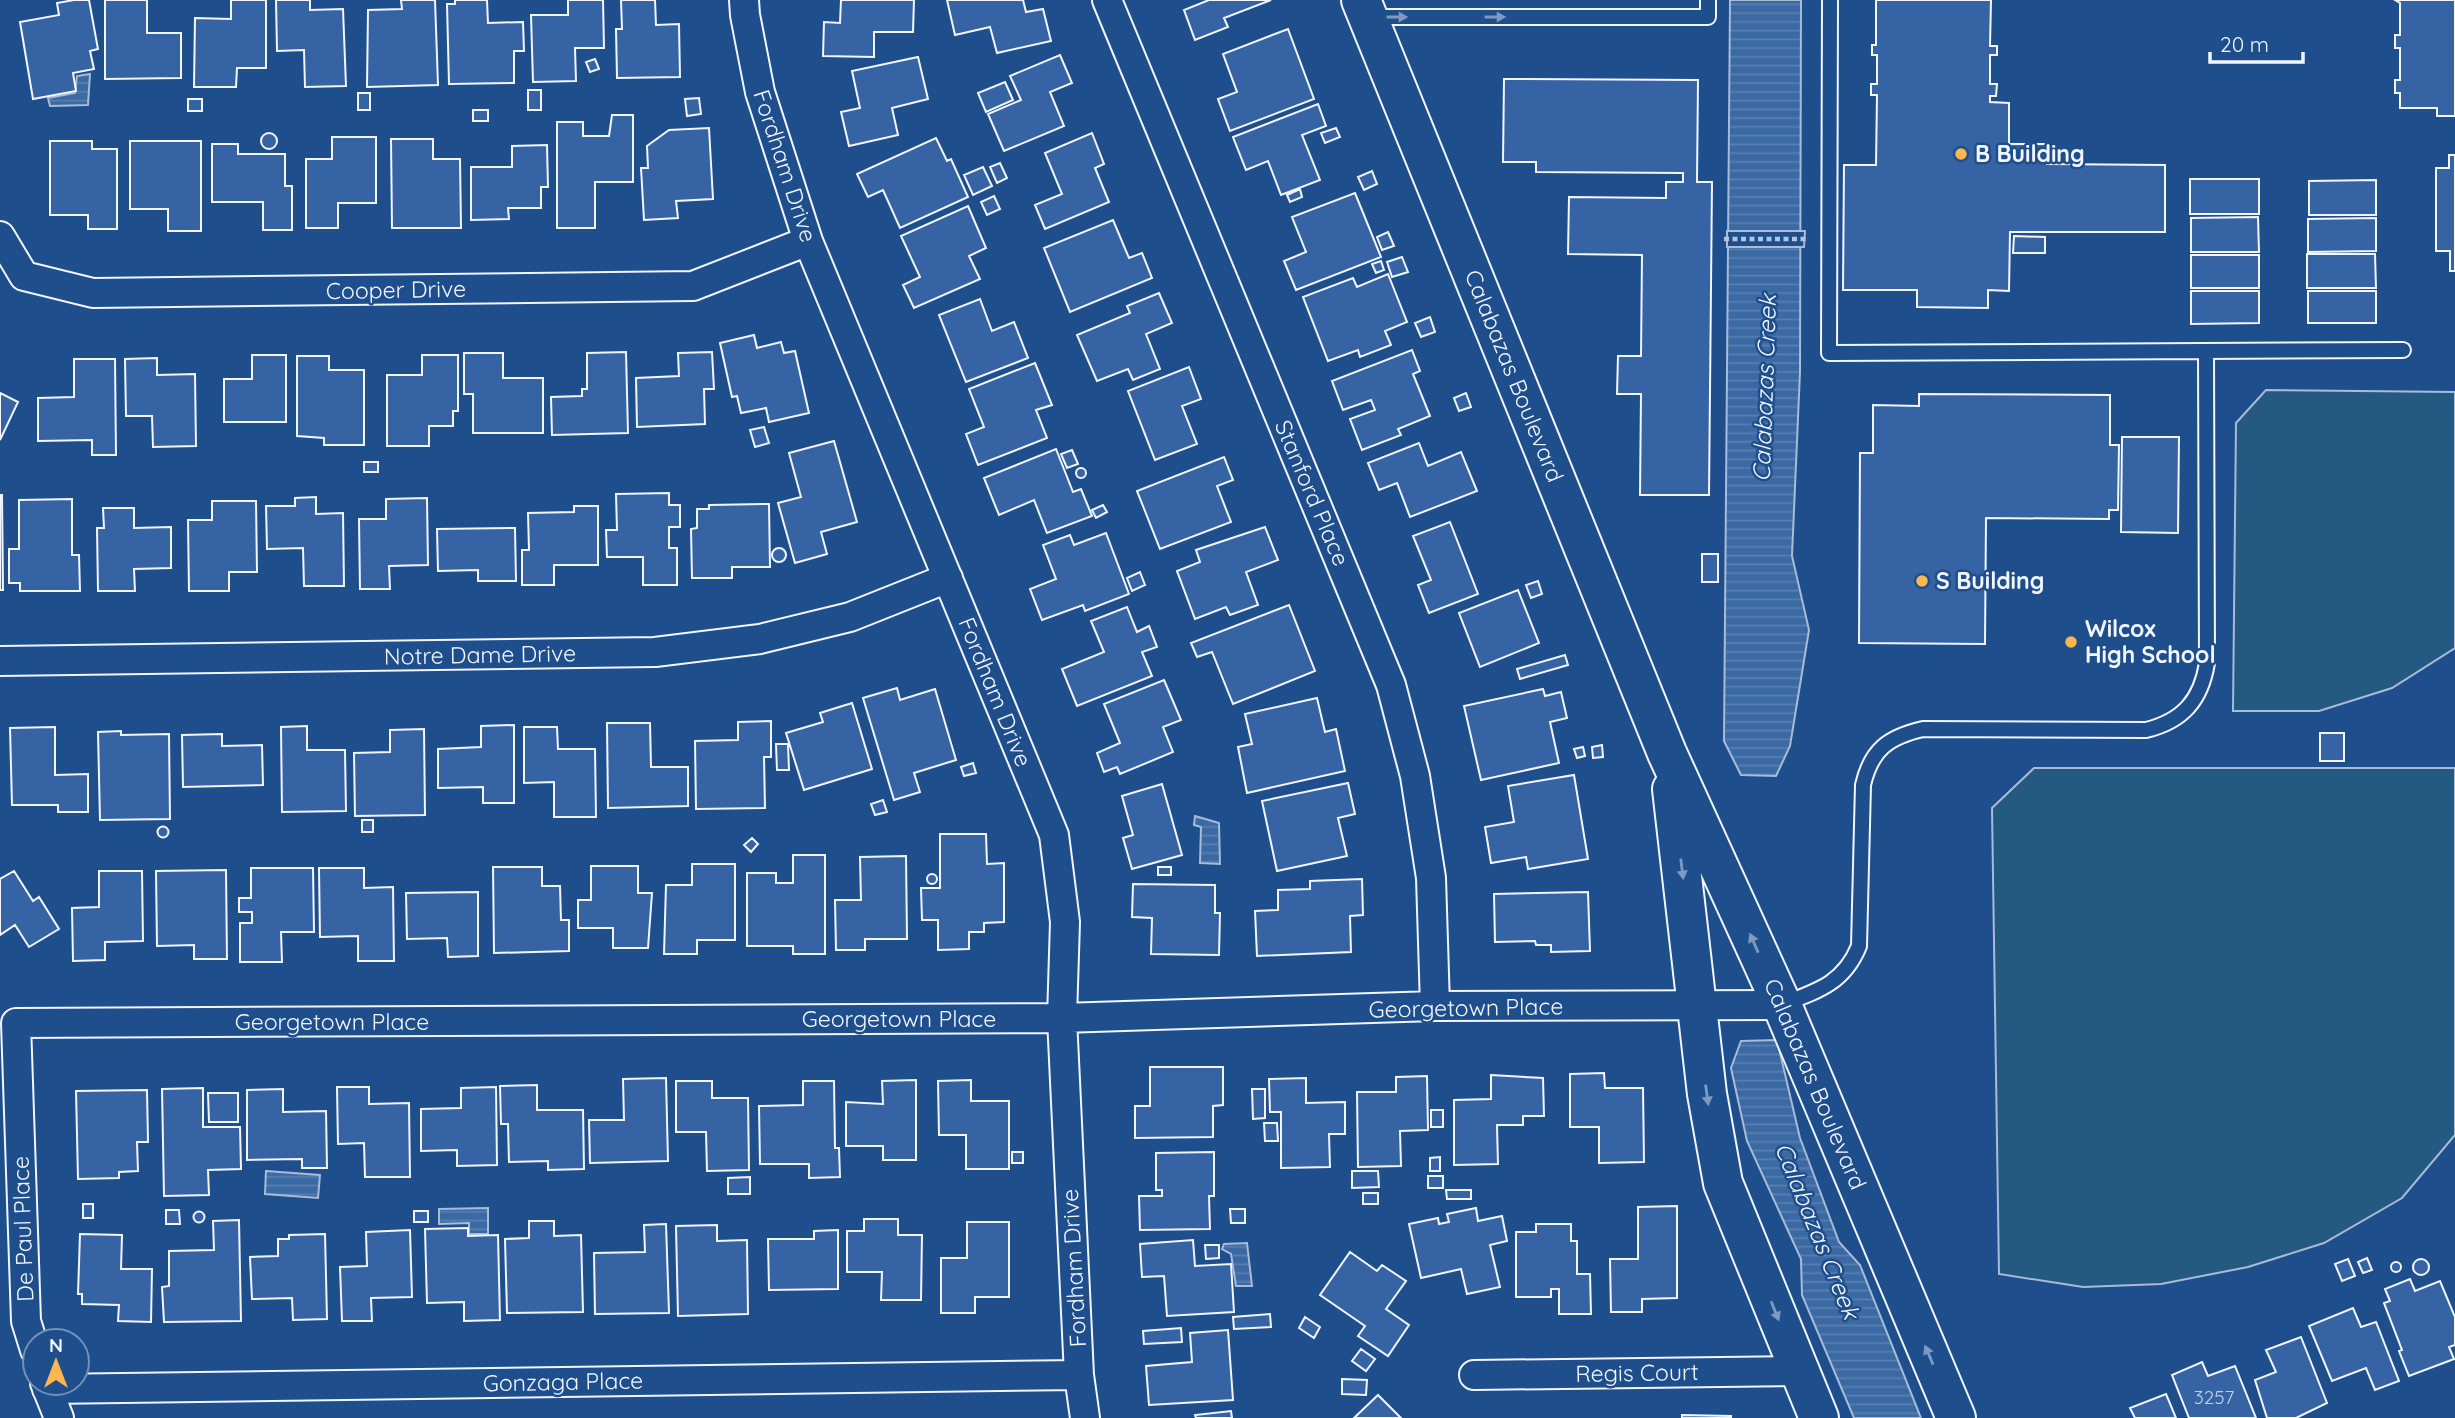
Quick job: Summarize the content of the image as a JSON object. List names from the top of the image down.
{
  "streets": {
    "street": [
      "Fordham Drive",
      "Cooper Drive",
      "Calabazas Boulevard",
      "Stanford Place",
      "Notre Dame Drive",
      "Georgetown Place",
      "De Paul Place",
      "Regis Court",
      "Gonzaga Place"
    ]
  },
  "crossings": [
    ["Fordham Drive", "Cooper Drive"],
    ["Fordham Drive", "Notre Dame Drive"],
    ["Fordham Drive", "Georgetown Place"],
    ["Fordham Drive", "Gonzaga Place"],
    ["Calabazas Boulevard", "Georgetown Place"],
    ["Calabazas Boulevard", "Regis Court"],
    ["Stanford Place", "Georgetown Place"],
    ["Georgetown Place", "De Paul Place"]
  ],
  "water": ["Calabazas Creek"],
  "places": ["B Building", "S Building", "Wilcox High School"],
  "house_numbers": ["3257"],
  "scale_bar": "20 m",
  "north": "top"
}
